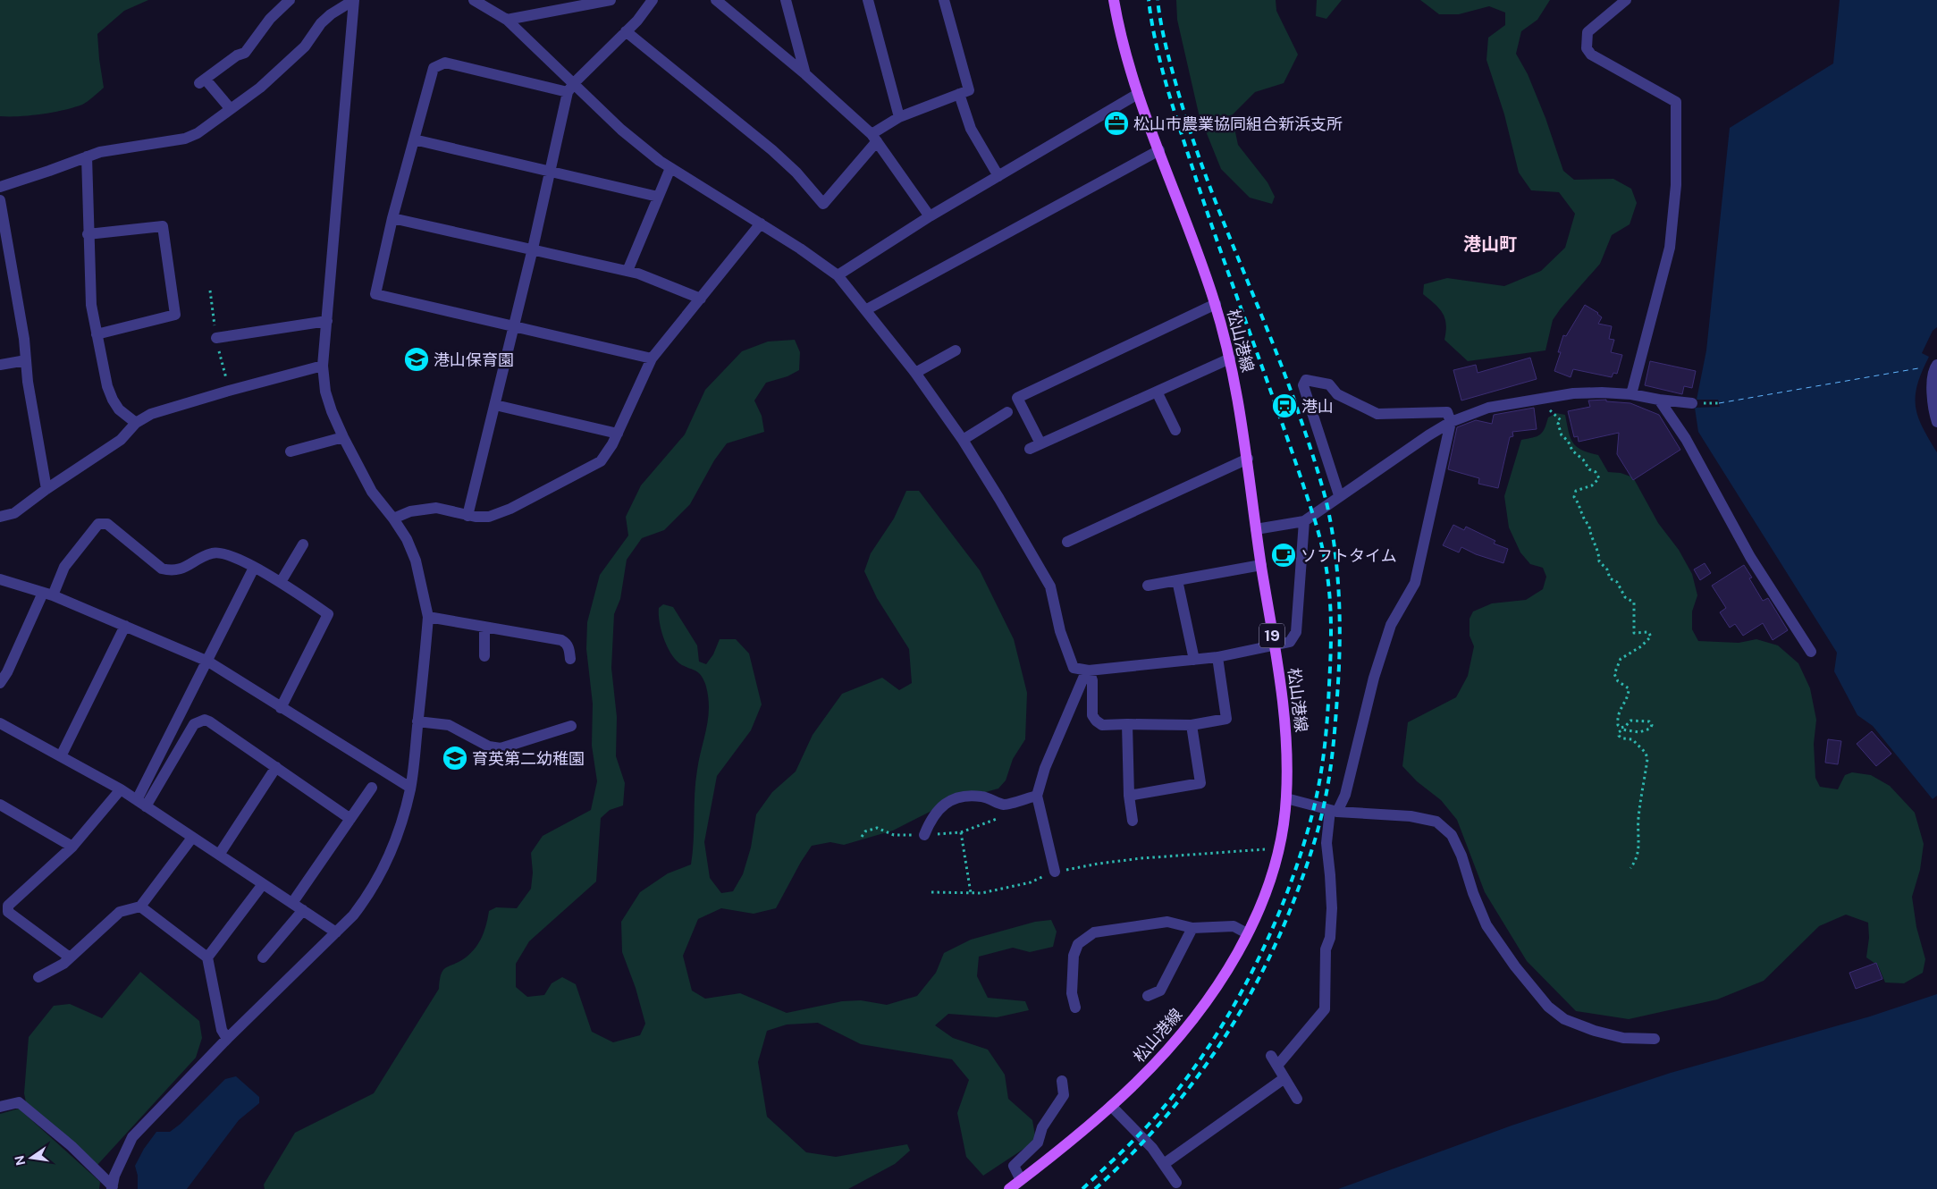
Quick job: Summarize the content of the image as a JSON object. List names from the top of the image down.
{
  "streets": {
    "main road": ["松山港線", "19"]
  },
  "districts": ["港山町"],
  "places": {
    "office": ["松山市農業協同組合新浜支所"],
    "school or university": ["港山保育園", "育英第二幼稚園"],
    "station": ["港山"],
    "cafe": ["ソフトタイム"]
  },
  "north": "left"
}
